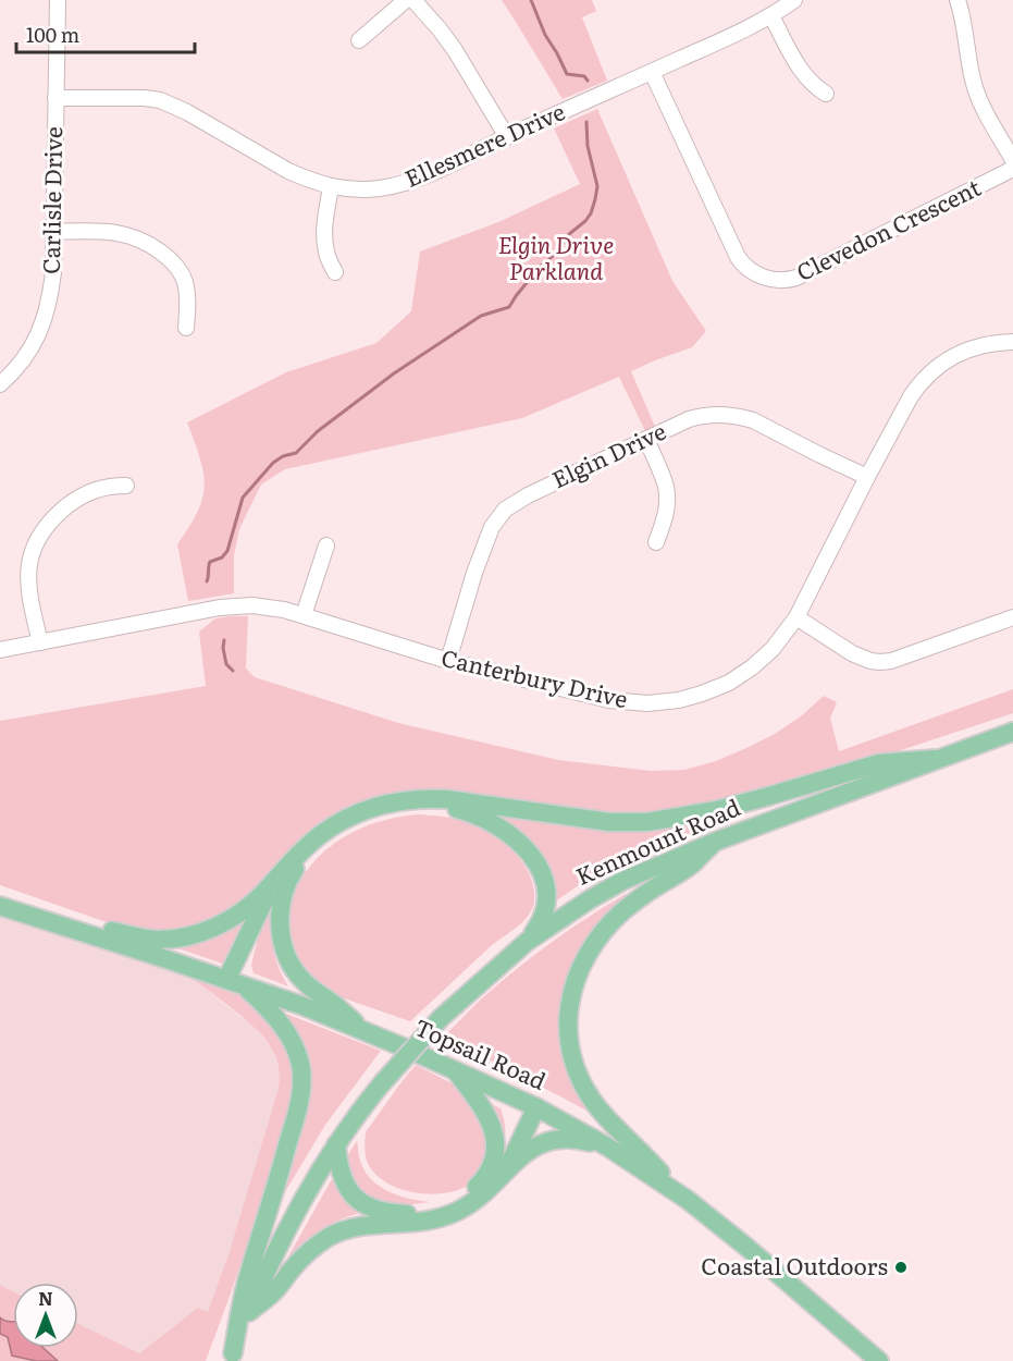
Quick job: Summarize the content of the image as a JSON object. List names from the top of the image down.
{
  "streets": {
    "main road": ["Kenmount Road", "Topsail Road"],
    "street": [
      "Ellesmere Drive",
      "Carlisle Drive",
      "Clevedon Crescent",
      "Elgin Drive",
      "Canterbury Drive"
    ]
  },
  "crossings": [
    ["Ellesmere Drive", "Carlisle Drive"],
    ["Ellesmere Drive", "Clevedon Crescent"],
    ["Elgin Drive", "Canterbury Drive"]
  ],
  "parks": ["Elgin Drive Parkland"],
  "places": ["Coastal Outdoors"],
  "scale_bar": "100 m",
  "north": "top"
}
